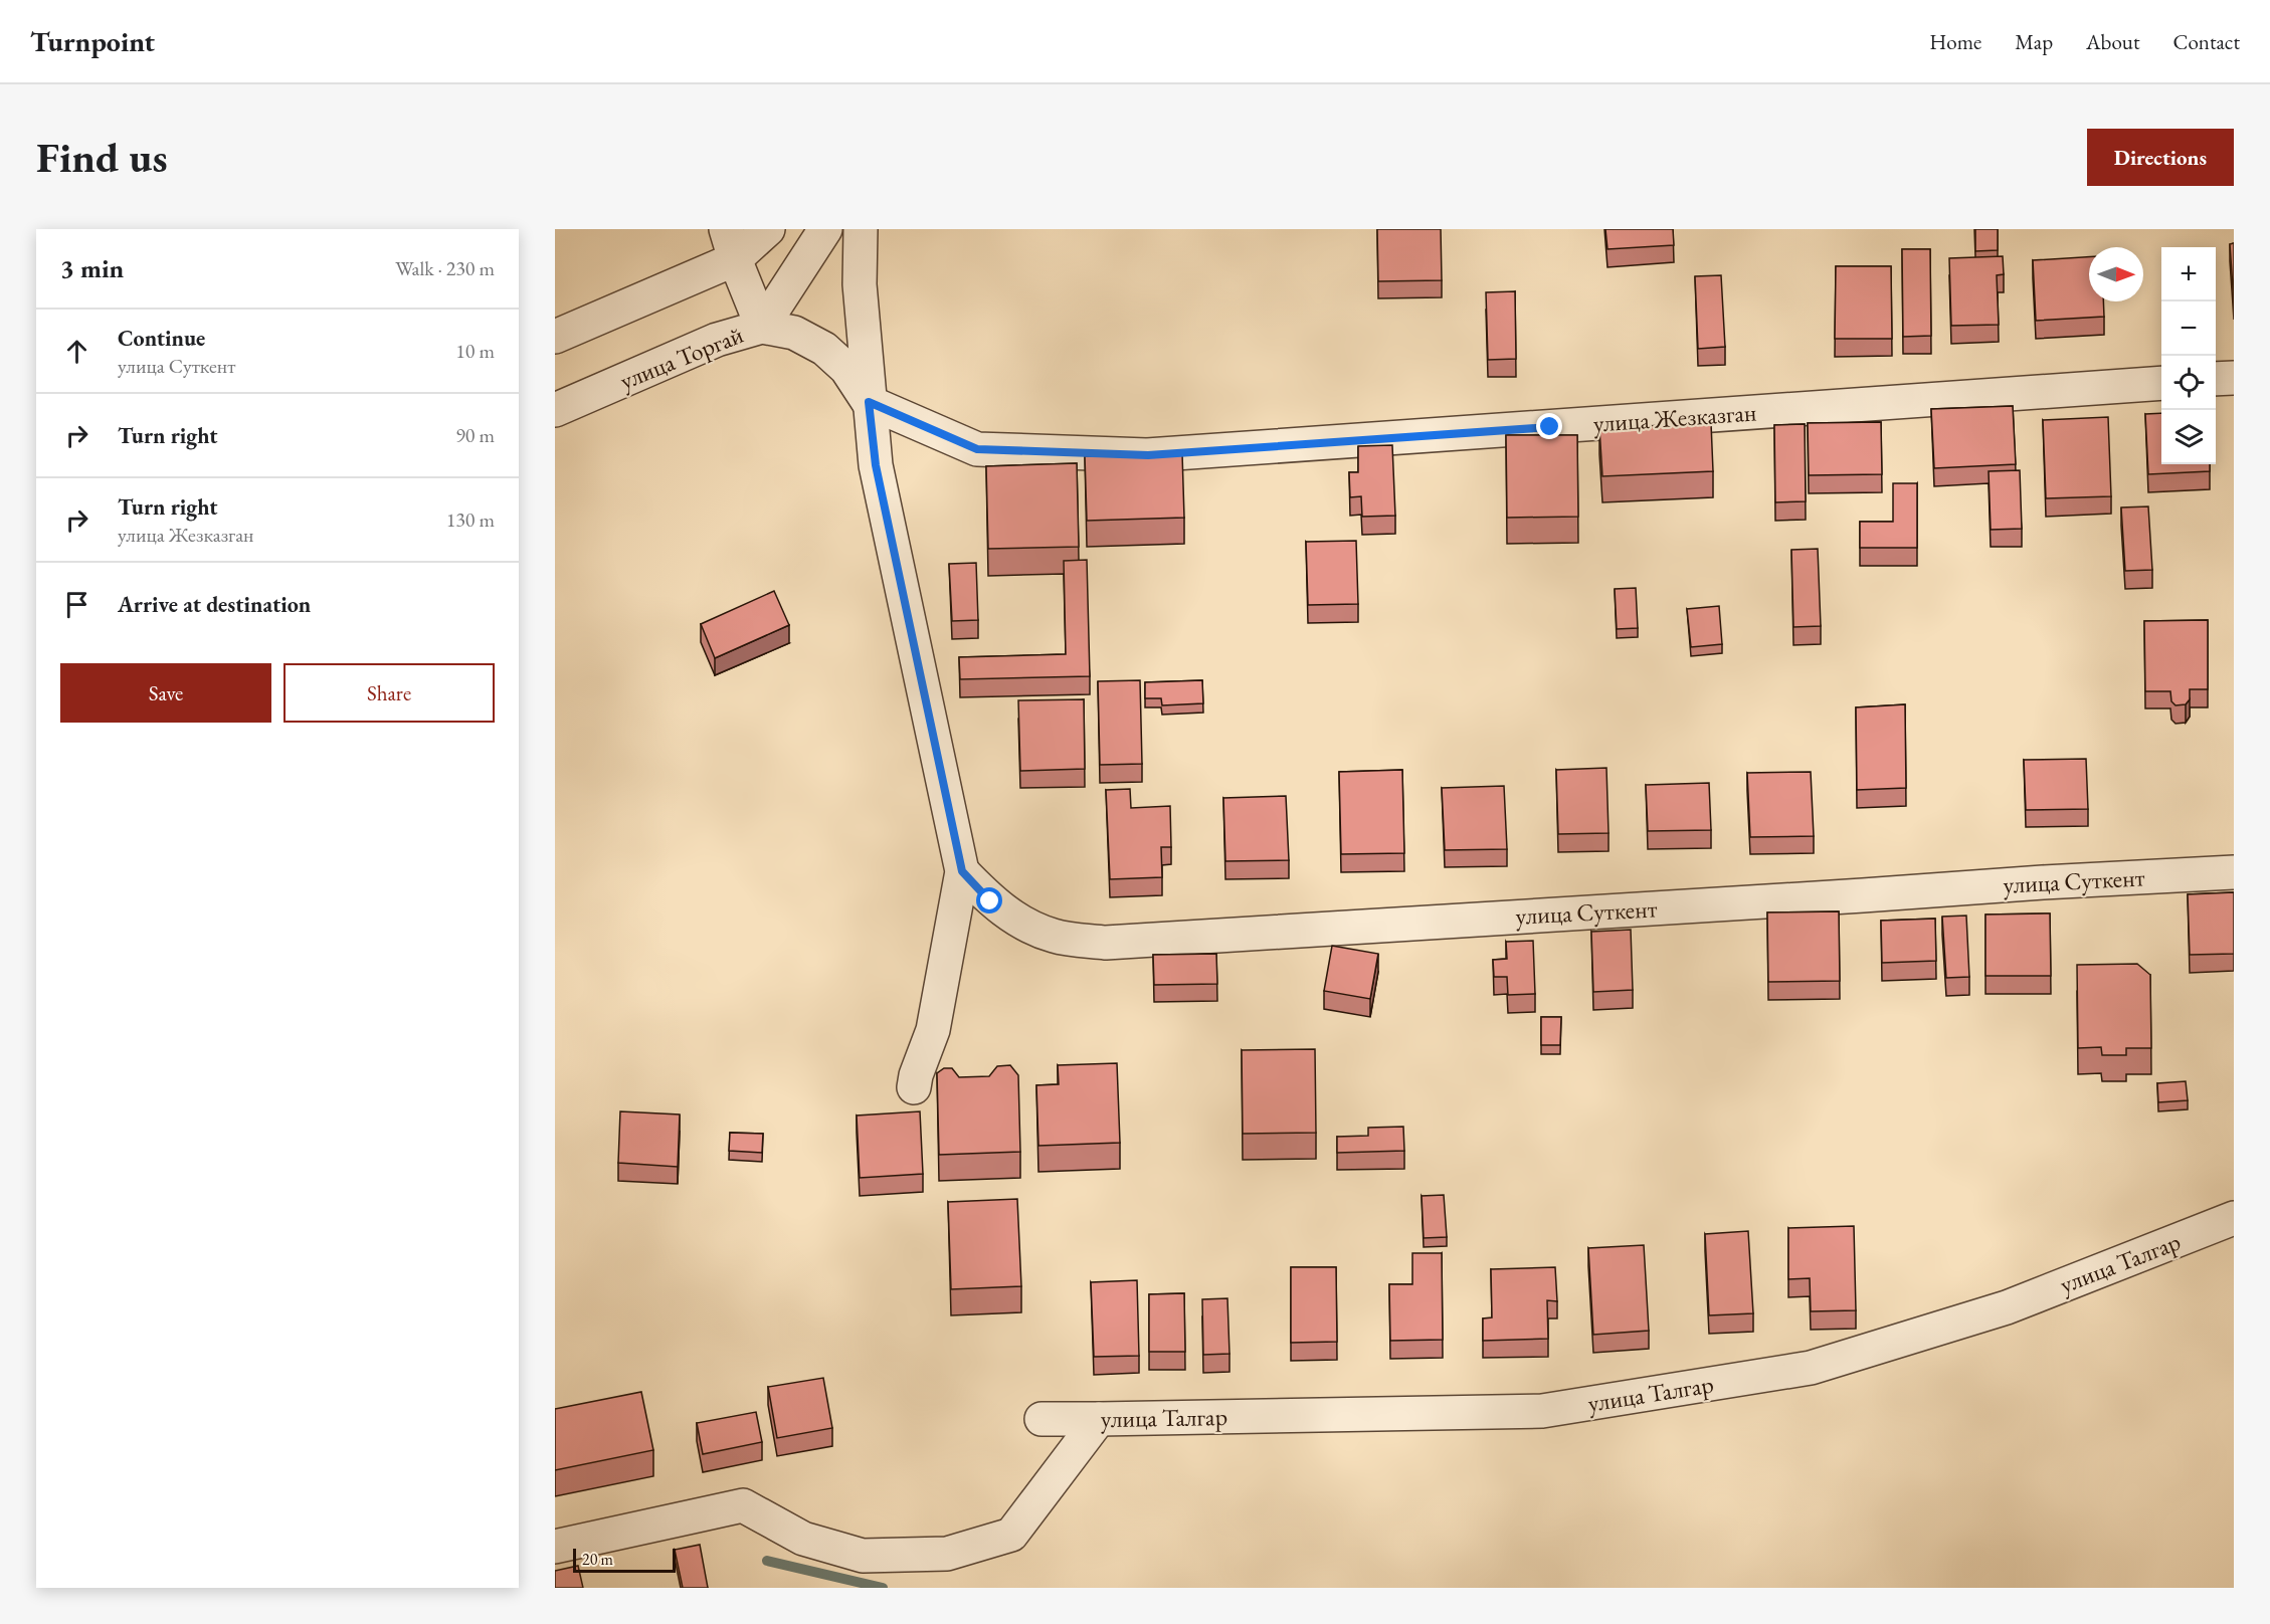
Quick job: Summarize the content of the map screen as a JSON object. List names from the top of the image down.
{
  "streets": {
    "street": [
      "улица Торгай",
      "улица Жезказган",
      "улица Суткент",
      "улица Талгар"
    ]
  },
  "scale_bar": "20 m",
  "north": "right",
  "page": {
    "header": "Turnpoint",
    "nav": [
      "Home",
      "Map",
      "About",
      "Contact"
    ],
    "buttons": [
      "Directions",
      ["Save", "Share"]
    ],
    "title": "Find us",
    "heading": ["3 min", "Walk · 230 m"],
    "map_buttons": ["+", "−"],
    "list": [
      ["Continue", "улица Суткент", "10 m"],
      ["Turn right", "90 m"],
      ["Turn right", "улица Жезказган", "130 m"],
      "Arrive at destination"
    ],
    "scale": "20 m"
  }
}
